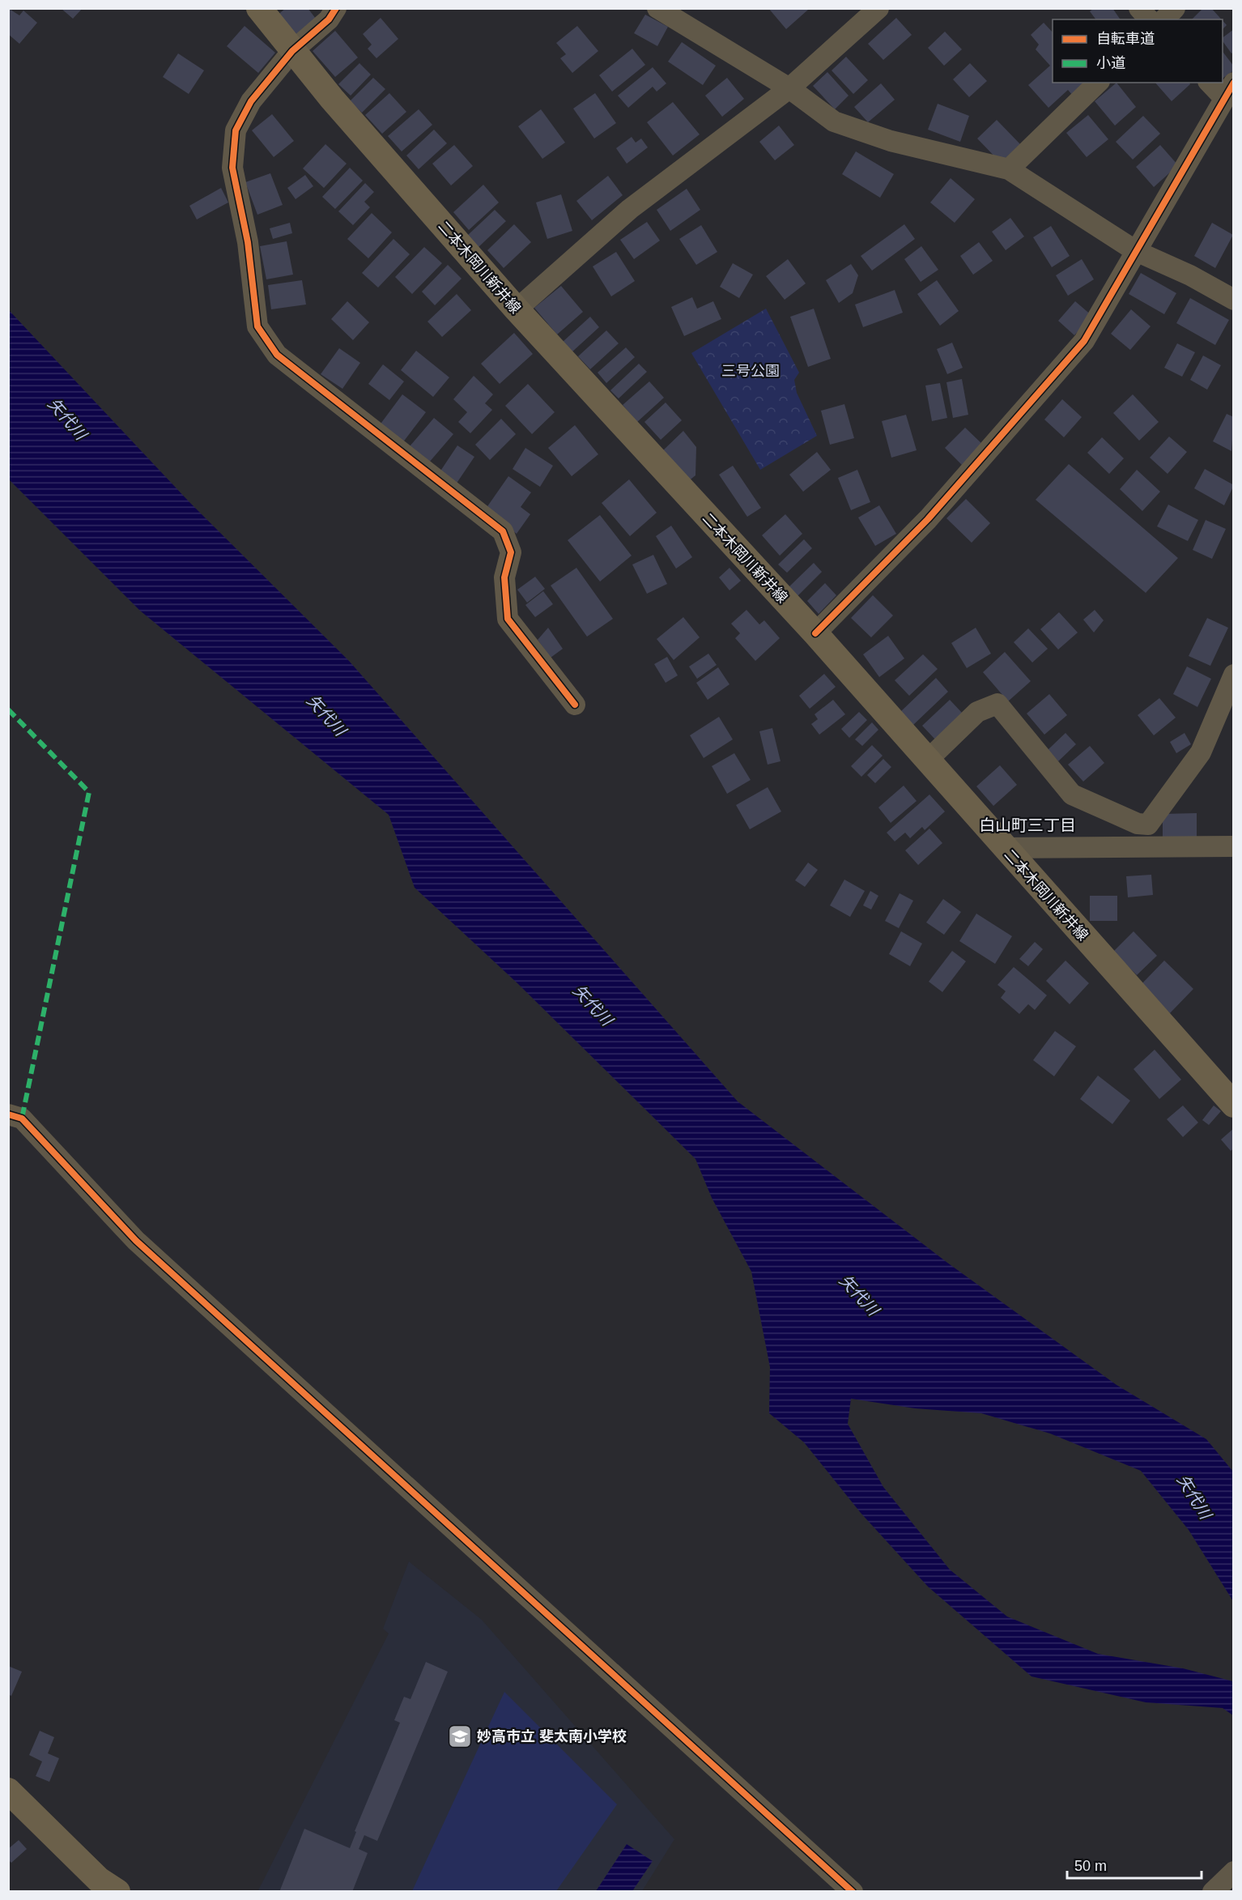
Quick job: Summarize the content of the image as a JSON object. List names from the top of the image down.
{
  "streets": {
    "main road": ["二本木岡川新井線"]
  },
  "districts": ["白山町三丁目"],
  "water": ["矢代川"],
  "parks": ["三号公園"],
  "places": {
    "school or university": ["妙高市立 斐太南小学校"]
  },
  "legend": ["自転車道", "小道"],
  "scale_bar": "50 m"
}
